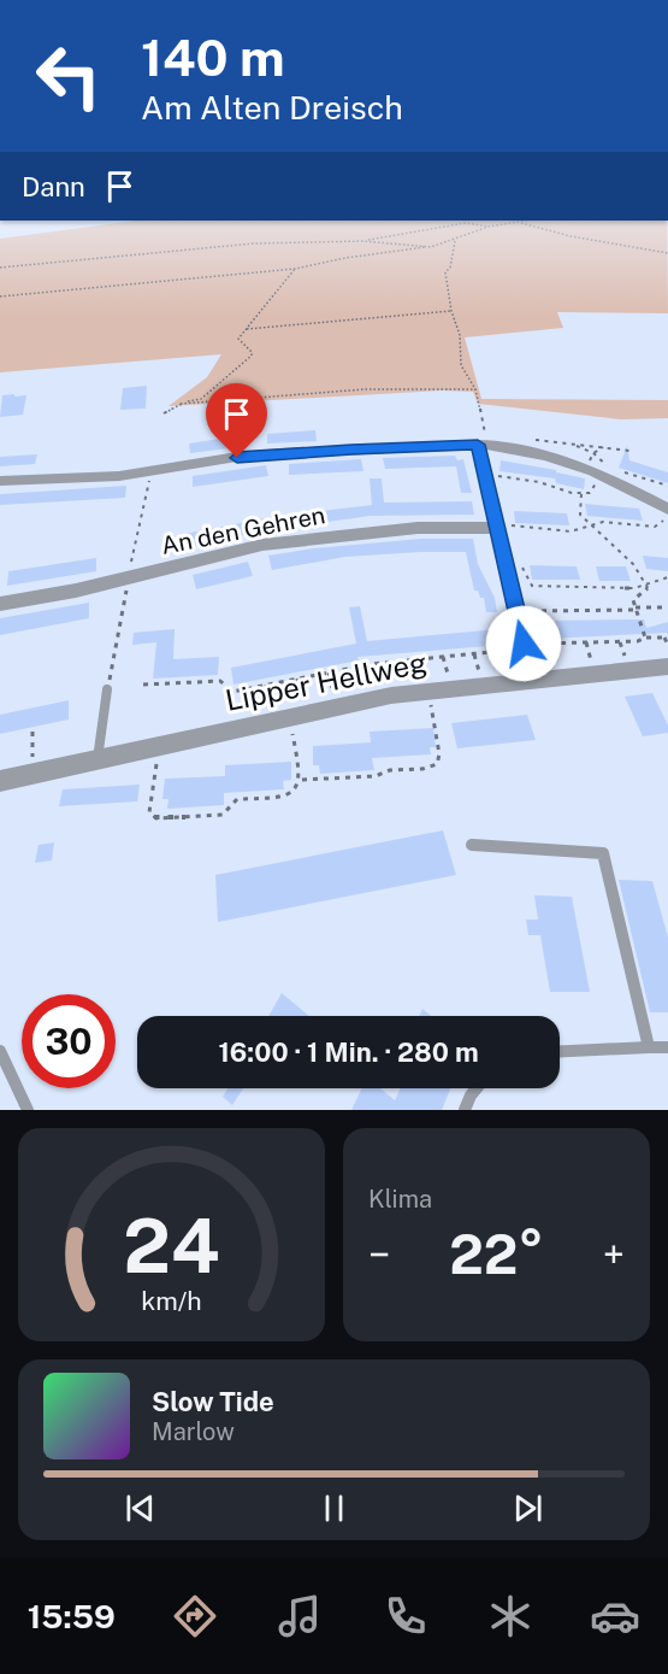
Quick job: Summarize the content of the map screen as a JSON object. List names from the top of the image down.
{
  "streets": {
    "street": ["An den Gehren", "Lipper Hellweg"]
  },
  "page": {
    "turn": ["140 m", "Am Alten Dreisch"],
    "then": "Dann",
    "limit": "30",
    "trip": "16:00 · 1 Min. · 280 m",
    "tile": "Klima",
    "heat": ["−", "22°", "+"],
    "song": ["Slow Tide", "Marlow"],
    "tabs": "15:59",
    "gauge": ["24", "km/h"]
  }
}
